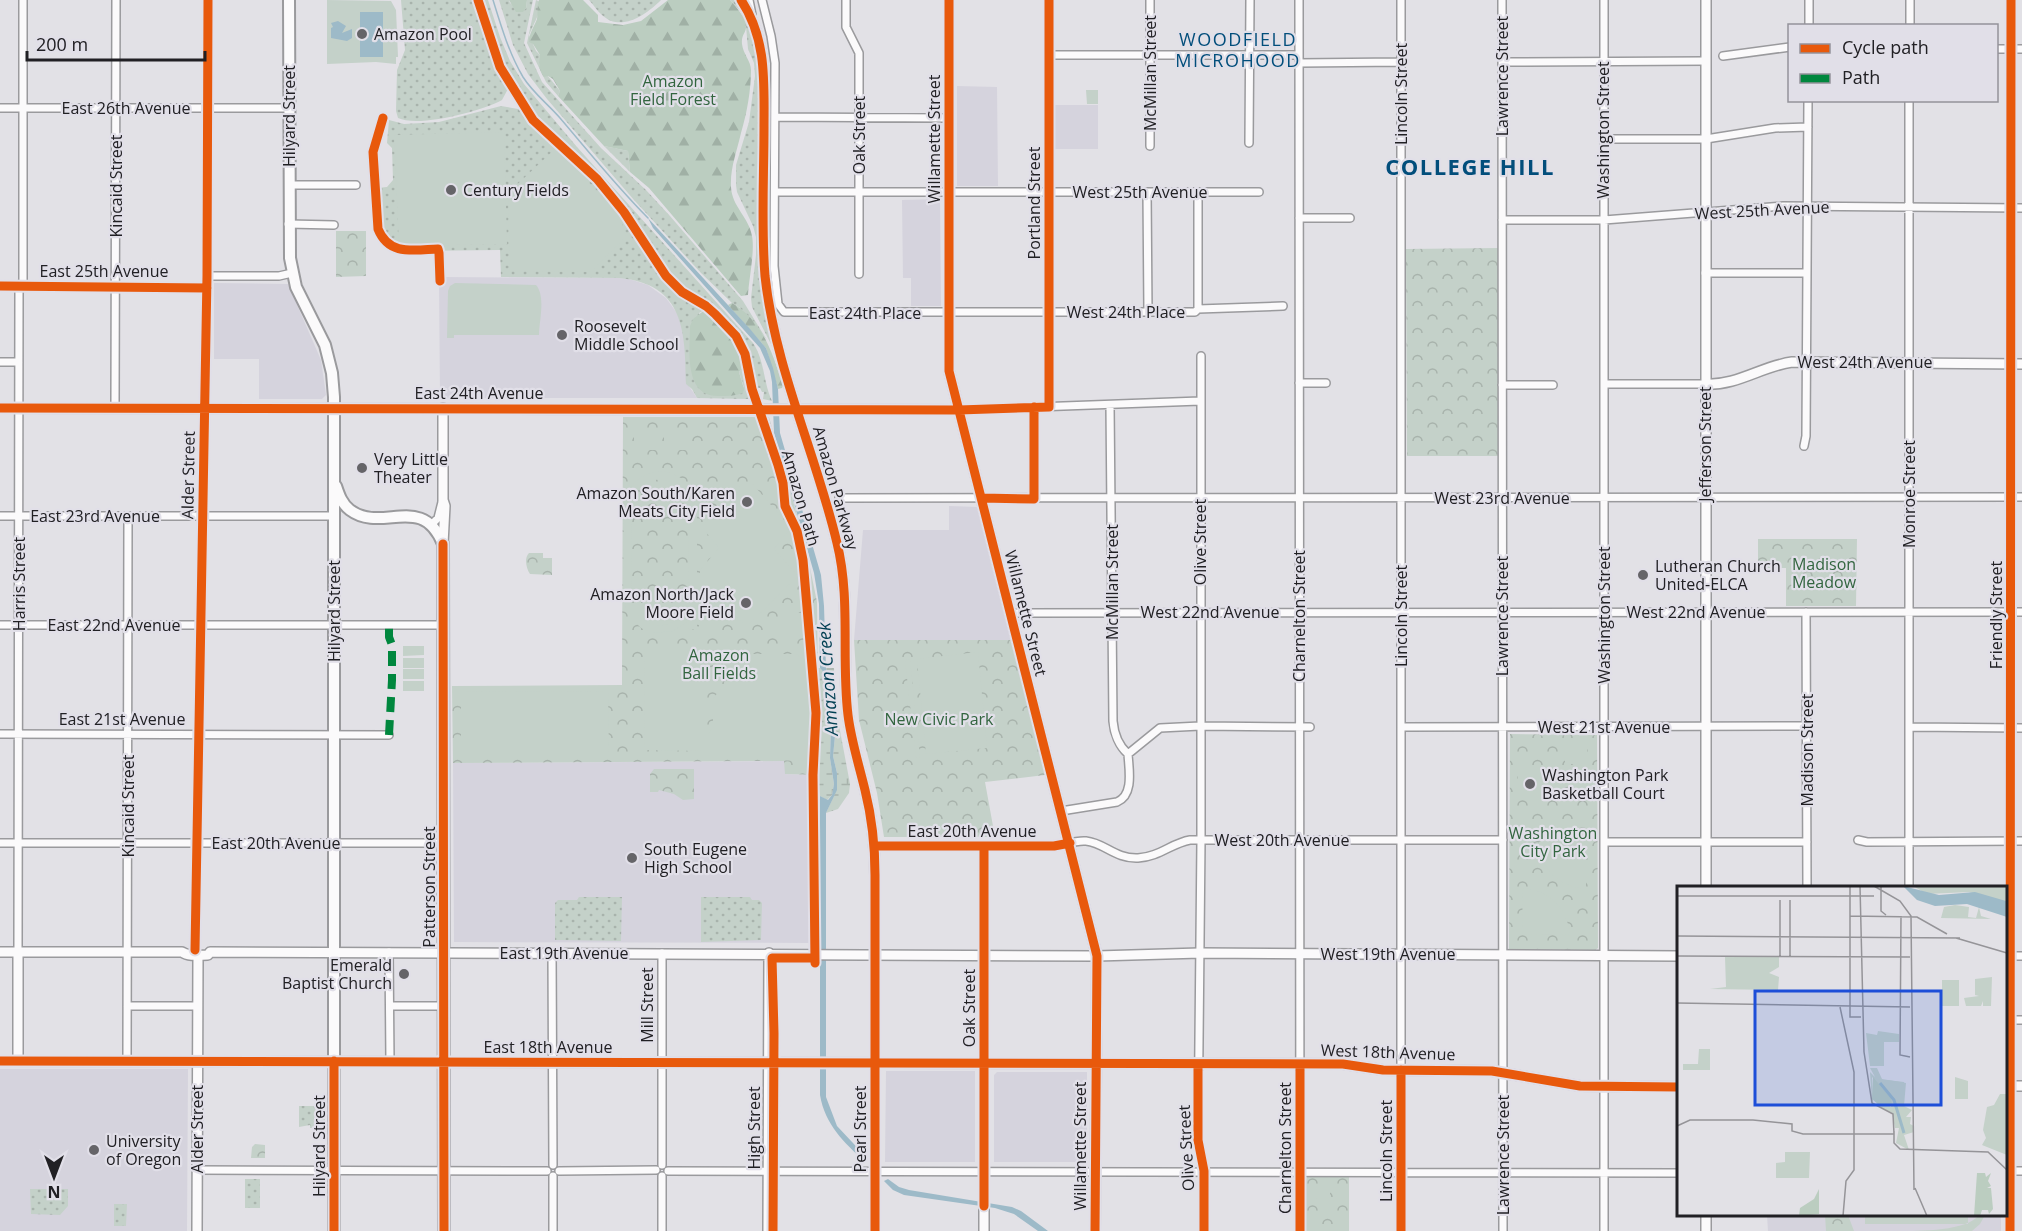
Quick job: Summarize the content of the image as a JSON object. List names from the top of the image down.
{
  "streets": {
    "main road": ["Hilyard Street", "Patterson Street"],
    "street": [
      "McMillan Street",
      "Lawrence Street",
      "Lincoln Street",
      "East 26th Avenue",
      "Washington Street",
      "Oak Street",
      "Willamette Street",
      "Kincaid Street",
      "West 25th Avenue",
      "Portland Street",
      "East 25th Avenue",
      "West 24th Place",
      "East 24th Place",
      "West 24th Avenue",
      "East 24th Avenue",
      "Jefferson Street",
      "Alder Street",
      "Amazon Parkway",
      "Monroe Street",
      "West 23rd Avenue",
      "East 23rd Avenue",
      "Olive Street",
      "Harris Street",
      "West 22nd Avenue",
      "Friendly Street",
      "Charnelton Street",
      "East 22nd Avenue",
      "East 21st Avenue",
      "West 21st Avenue",
      "Madison Street",
      "East 20th Avenue",
      "West 20th Avenue",
      "East 19th Avenue",
      "West 19th Avenue",
      "Mill Street",
      "East 18th Avenue",
      "West 18th Avenue",
      "High Street",
      "Pearl Street"
    ],
    "cycle path": ["Amazon Path"]
  },
  "crossings": [
    ["McMillan Street", "West 23rd Avenue"],
    ["McMillan Street", "West 22nd Avenue"],
    ["Lawrence Street", "West 25th Avenue"],
    ["Lawrence Street", "West 23rd Avenue"],
    ["Lawrence Street", "West 22nd Avenue"],
    ["Lawrence Street", "West 21st Avenue"],
    ["Lawrence Street", "West 20th Avenue"],
    ["Lawrence Street", "West 19th Avenue"],
    ["Lawrence Street", "West 18th Avenue"],
    ["Lincoln Street", "West 23rd Avenue"],
    ["Lincoln Street", "West 22nd Avenue"],
    ["Lincoln Street", "West 21st Avenue"],
    ["Lincoln Street", "West 20th Avenue"],
    ["Lincoln Street", "West 19th Avenue"],
    ["Lincoln Street", "West 18th Avenue"],
    ["East 26th Avenue", "Hilyard Street"],
    ["East 26th Avenue", "Kincaid Street"],
    ["East 26th Avenue", "Alder Street"],
    ["East 26th Avenue", "Harris Street"],
    ["Hilyard Street", "East 24th Avenue"],
    ["Hilyard Street", "East 23rd Avenue"],
    ["Hilyard Street", "East 22nd Avenue"],
    ["Hilyard Street", "East 21st Avenue"],
    ["Hilyard Street", "East 20th Avenue"],
    ["Hilyard Street", "East 19th Avenue"],
    ["Hilyard Street", "East 18th Avenue"],
    ["Washington Street", "West 25th Avenue"],
    ["Washington Street", "West 24th Avenue"],
    ["Washington Street", "West 23rd Avenue"],
    ["Washington Street", "West 22nd Avenue"],
    ["Washington Street", "West 21st Avenue"],
    ["Washington Street", "West 19th Avenue"],
    ["Washington Street", "West 18th Avenue"],
    ["Oak Street", "East 20th Avenue"],
    ["Oak Street", "East 19th Avenue"],
    ["Oak Street", "East 18th Avenue"],
    ["Willamette Street", "West 25th Avenue"],
    ["Willamette Street", "West 24th Place"],
    ["Willamette Street", "East 24th Place"],
    ["Willamette Street", "East 24th Avenue"],
    ["Willamette Street", "West 23rd Avenue"],
    ["Willamette Street", "West 22nd Avenue"],
    ["Willamette Street", "East 20th Avenue"],
    ["Willamette Street", "West 20th Avenue"],
    ["Willamette Street", "East 19th Avenue"],
    ["Willamette Street", "West 19th Avenue"],
    ["Willamette Street", "East 18th Avenue"],
    ["Willamette Street", "West 18th Avenue"],
    ["Kincaid Street", "East 25th Avenue"],
    ["Kincaid Street", "East 24th Avenue"],
    ["Kincaid Street", "East 23rd Avenue"],
    ["Kincaid Street", "East 22nd Avenue"],
    ["Kincaid Street", "East 21st Avenue"],
    ["Kincaid Street", "East 20th Avenue"],
    ["Kincaid Street", "East 19th Avenue"],
    ["Kincaid Street", "East 18th Avenue"],
    ["West 25th Avenue", "Portland Street"],
    ["West 25th Avenue", "Jefferson Street"],
    ["West 25th Avenue", "Monroe Street"],
    ["West 25th Avenue", "Friendly Street"],
    ["Portland Street", "West 24th Place"],
    ["East 25th Avenue", "Alder Street"],
    ["East 25th Avenue", "Harris Street"],
    ["West 24th Place", "East 24th Place"],
    ["West 24th Avenue", "Jefferson Street"],
    ["West 24th Avenue", "Monroe Street"],
    ["West 24th Avenue", "Friendly Street"],
    ["East 24th Avenue", "Alder Street"],
    ["East 24th Avenue", "Amazon Parkway"],
    ["East 24th Avenue", "Harris Street"],
    ["East 24th Avenue", "Patterson Street"],
    ["Jefferson Street", "West 23rd Avenue"],
    ["Jefferson Street", "West 22nd Avenue"],
    ["Jefferson Street", "West 21st Avenue"],
    ["Alder Street", "East 23rd Avenue"],
    ["Alder Street", "East 22nd Avenue"],
    ["Alder Street", "East 21st Avenue"],
    ["Alder Street", "East 20th Avenue"],
    ["Alder Street", "East 19th Avenue"],
    ["Alder Street", "East 18th Avenue"],
    ["Amazon Parkway", "East 20th Avenue"],
    ["Amazon Parkway", "East 19th Avenue"],
    ["Amazon Parkway", "Pearl Street"],
    ["Monroe Street", "West 23rd Avenue"],
    ["Monroe Street", "West 22nd Avenue"],
    ["West 23rd Avenue", "Olive Street"],
    ["West 23rd Avenue", "Friendly Street"],
    ["West 23rd Avenue", "Charnelton Street"],
    ["East 23rd Avenue", "Harris Street"],
    ["Olive Street", "West 22nd Avenue"],
    ["Olive Street", "West 20th Avenue"],
    ["Olive Street", "West 19th Avenue"],
    ["Olive Street", "West 18th Avenue"],
    ["Harris Street", "East 22nd Avenue"],
    ["Harris Street", "East 21st Avenue"],
    ["Harris Street", "East 20th Avenue"],
    ["Harris Street", "East 19th Avenue"],
    ["Harris Street", "East 18th Avenue"],
    ["West 22nd Avenue", "Friendly Street"],
    ["West 22nd Avenue", "Charnelton Street"],
    ["West 22nd Avenue", "Madison Street"],
    ["Charnelton Street", "West 20th Avenue"],
    ["Charnelton Street", "West 19th Avenue"],
    ["Charnelton Street", "West 18th Avenue"],
    ["East 22nd Avenue", "Patterson Street"],
    ["West 21st Avenue", "Madison Street"],
    ["East 20th Avenue", "West 20th Avenue"],
    ["East 20th Avenue", "Patterson Street"],
    ["Patterson Street", "East 19th Avenue"],
    ["Patterson Street", "East 18th Avenue"],
    ["East 19th Avenue", "West 19th Avenue"],
    ["East 19th Avenue", "Mill Street"],
    ["East 19th Avenue", "High Street"],
    ["East 19th Avenue", "Pearl Street"],
    ["Mill Street", "East 18th Avenue"],
    ["East 18th Avenue", "West 18th Avenue"],
    ["East 18th Avenue", "High Street"],
    ["East 18th Avenue", "Pearl Street"]
  ],
  "districts": ["WOODFIELD MICROHOOD", "COLLEGE HILL"],
  "water": ["Amazon Creek"],
  "parks": [
    "Amazon Field Forest",
    "Madison Meadow",
    "Amazon Ball Fields",
    "New Civic Park",
    "Washington City Park"
  ],
  "places": [
    "Amazon Pool",
    "Century Fields",
    "Roosevelt Middle School",
    "Very Little Theater",
    "Amazon South/Karen Meats City Field",
    "Lutheran Church United-ELCA",
    "Amazon North/Jack Moore Field",
    "Washington Park Basketball Court",
    "South Eugene High School",
    "Emerald Baptist Church",
    "University of Oregon"
  ],
  "legend": ["Cycle path", "Path"],
  "scale_bar": "200 m",
  "north": "bottom"
}
